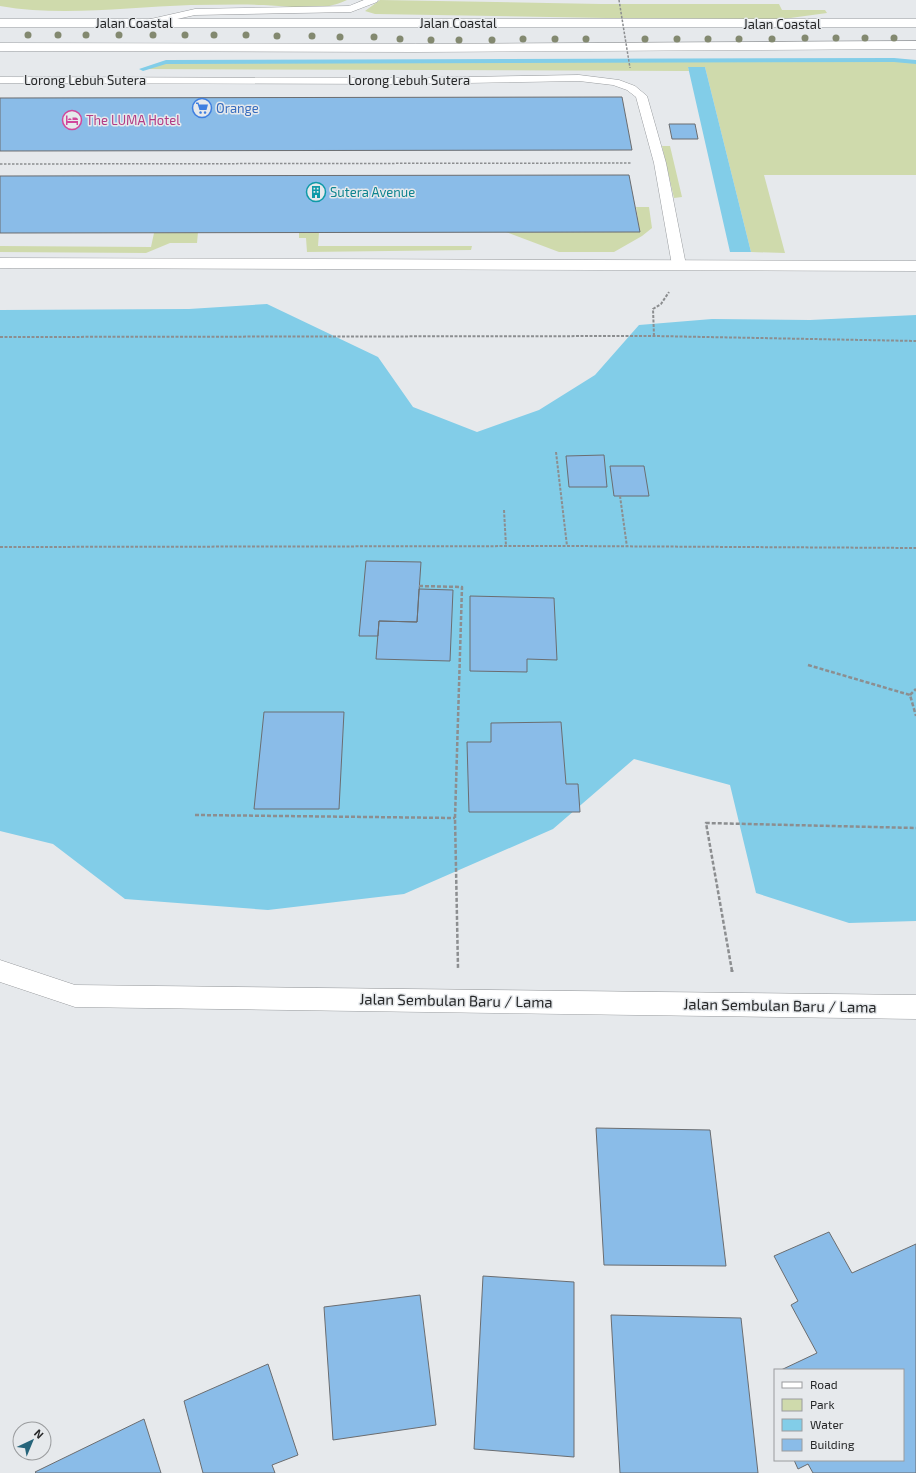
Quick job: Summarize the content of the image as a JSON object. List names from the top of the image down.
{
  "streets": {
    "main road": ["Jalan Coastal", "Jalan Sembulan Baru / Lama"],
    "lane": ["Lorong Lebuh Sutera"]
  },
  "places": {
    "supermarket": ["Orange"],
    "hotel": ["The LUMA Hotel"],
    "building": ["Sutera Avenue"]
  },
  "legend": [
    "Road",
    "Park",
    "Water",
    "Building"
  ],
  "north": "top right"
}
